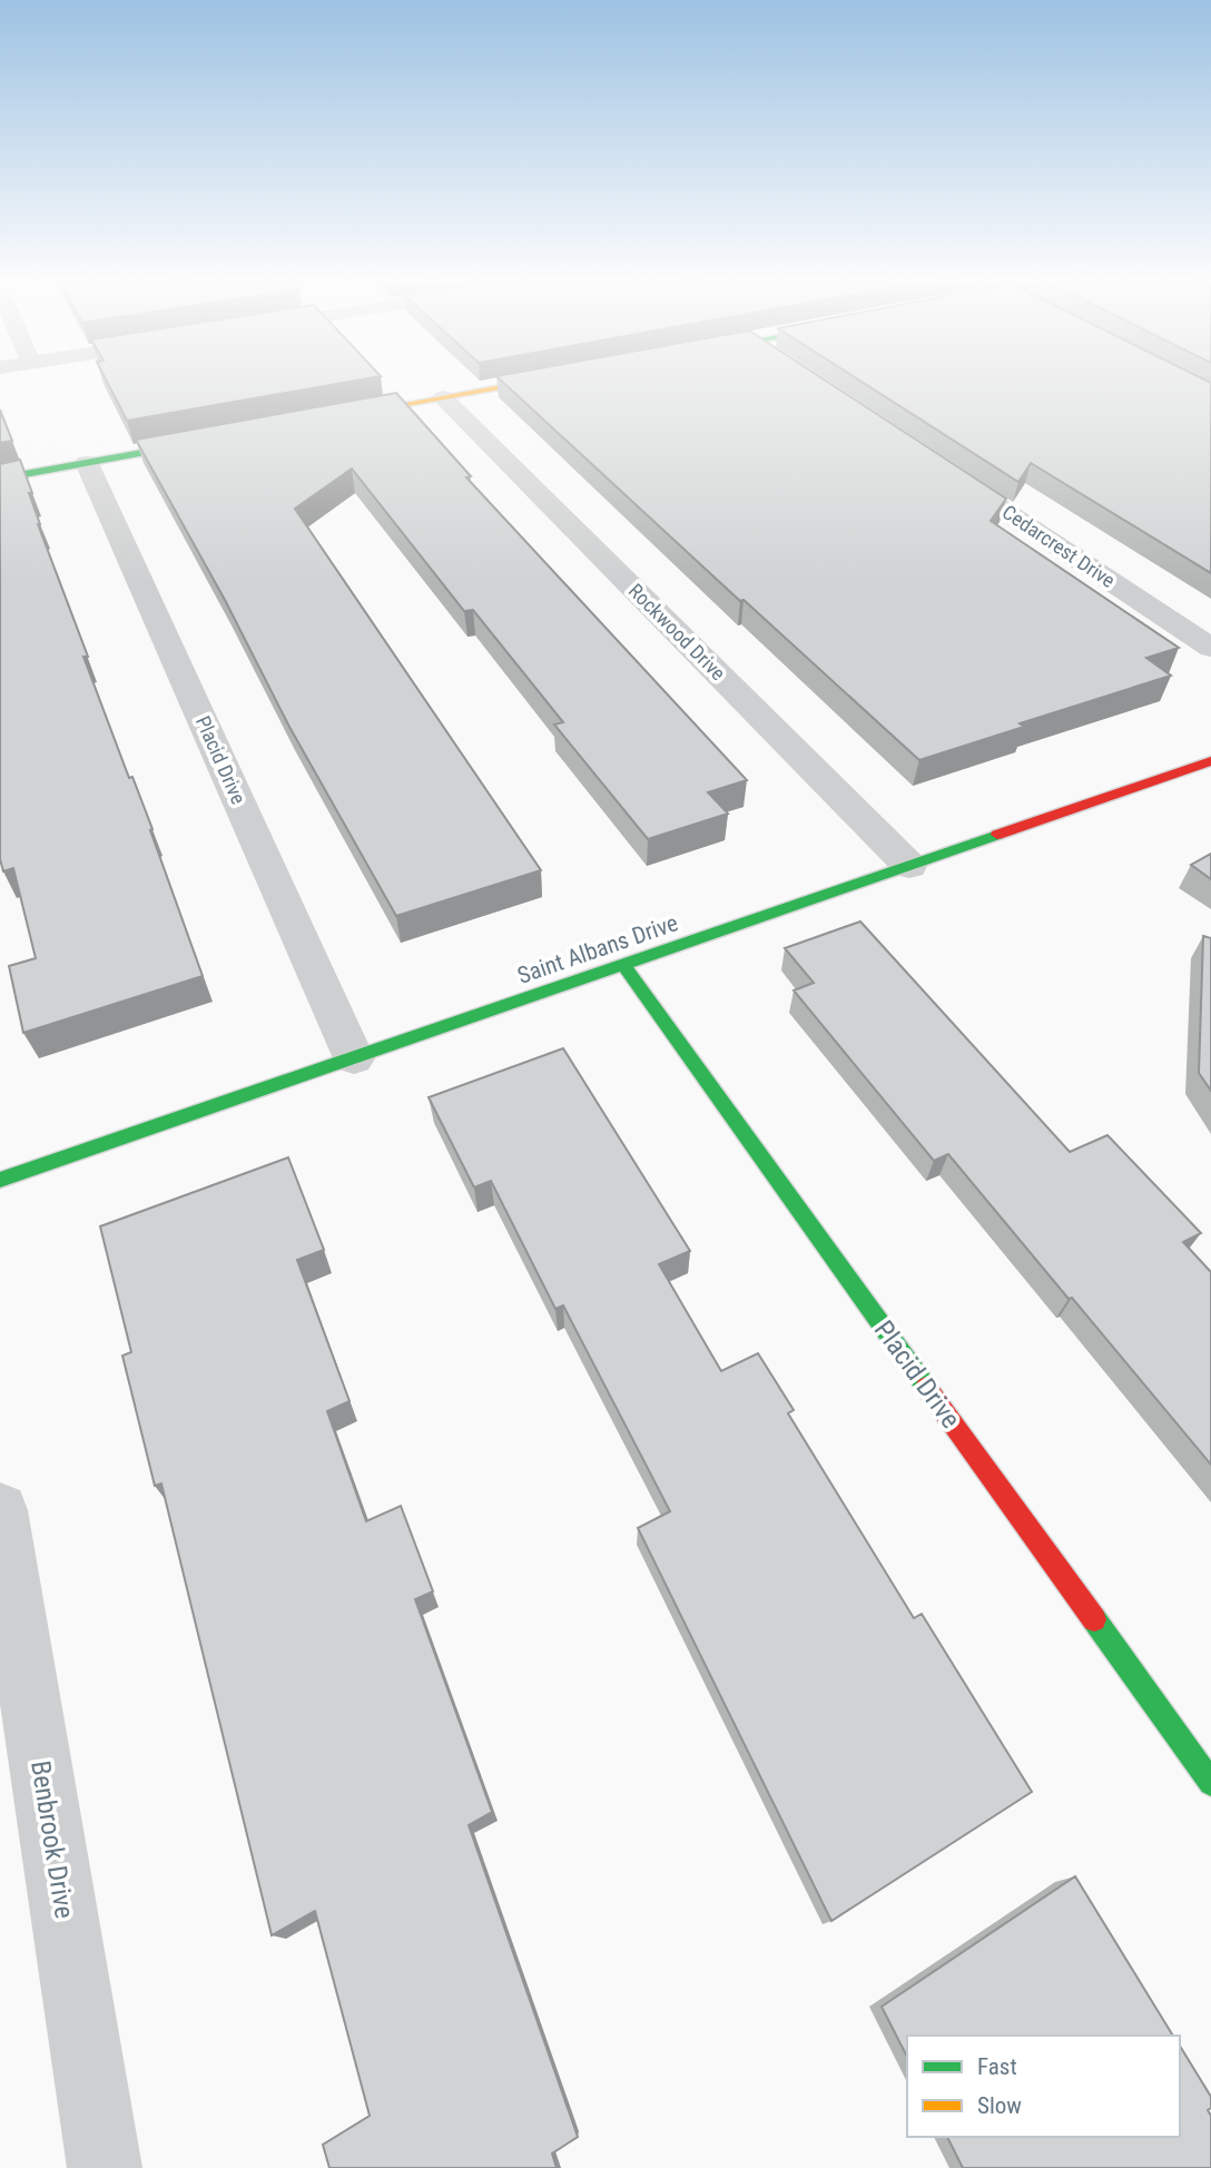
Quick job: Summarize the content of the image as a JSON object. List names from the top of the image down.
{
  "streets": {
    "street": [
      "Cedarcrest Drive",
      "Rockwood Drive",
      "Placid Drive",
      "Saint Albans Drive",
      "Benbrook Drive"
    ]
  },
  "crossings": [
    ["Rockwood Drive", "Saint Albans Drive"],
    ["Placid Drive", "Saint Albans Drive"]
  ],
  "legend": ["Fast", "Slow"]
}
